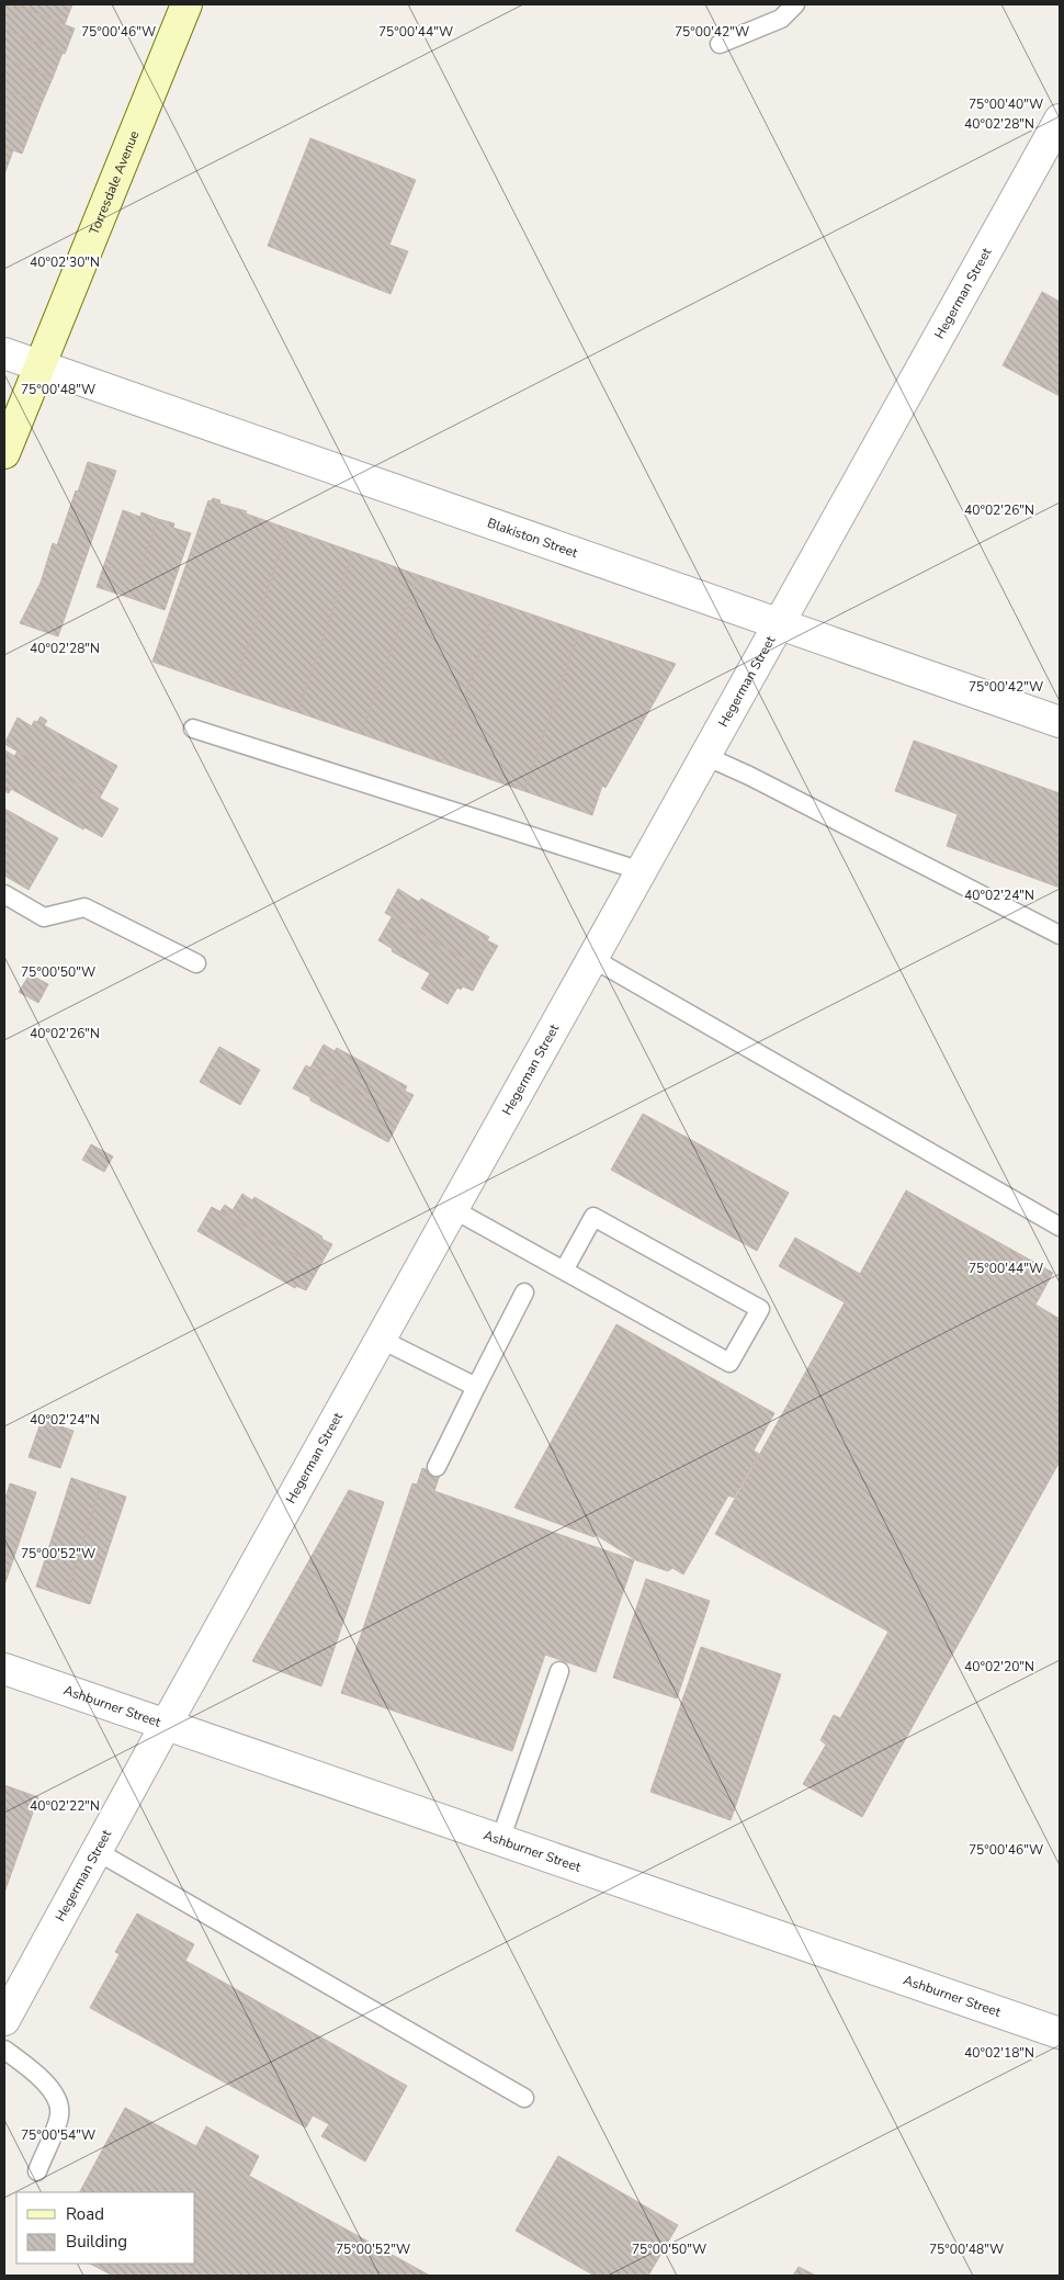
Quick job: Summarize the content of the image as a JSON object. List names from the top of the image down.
{
  "streets": {
    "street": [
      "Torresdale Avenue",
      "Hegerman Street",
      "Blakiston Street",
      "Ashburner Street"
    ]
  },
  "crossings": [
    ["Torresdale Avenue", "Blakiston Street"],
    ["Hegerman Street", "Blakiston Street"],
    ["Hegerman Street", "Ashburner Street"]
  ],
  "legend": ["Road", "Building"],
  "coordinates": [
    "75°00'46\"W",
    "75°00'44\"W",
    "75°00'42\"W",
    "75°00'40\"W",
    "40°02'28\"N",
    "40°02'30\"N",
    "75°00'48\"W",
    "40°02'26\"N",
    "40°02'24\"N",
    "75°00'50\"W",
    "75°00'52\"W",
    "40°02'20\"N",
    "40°02'22\"N",
    "40°02'18\"N",
    "75°00'54\"W"
  ]
}
